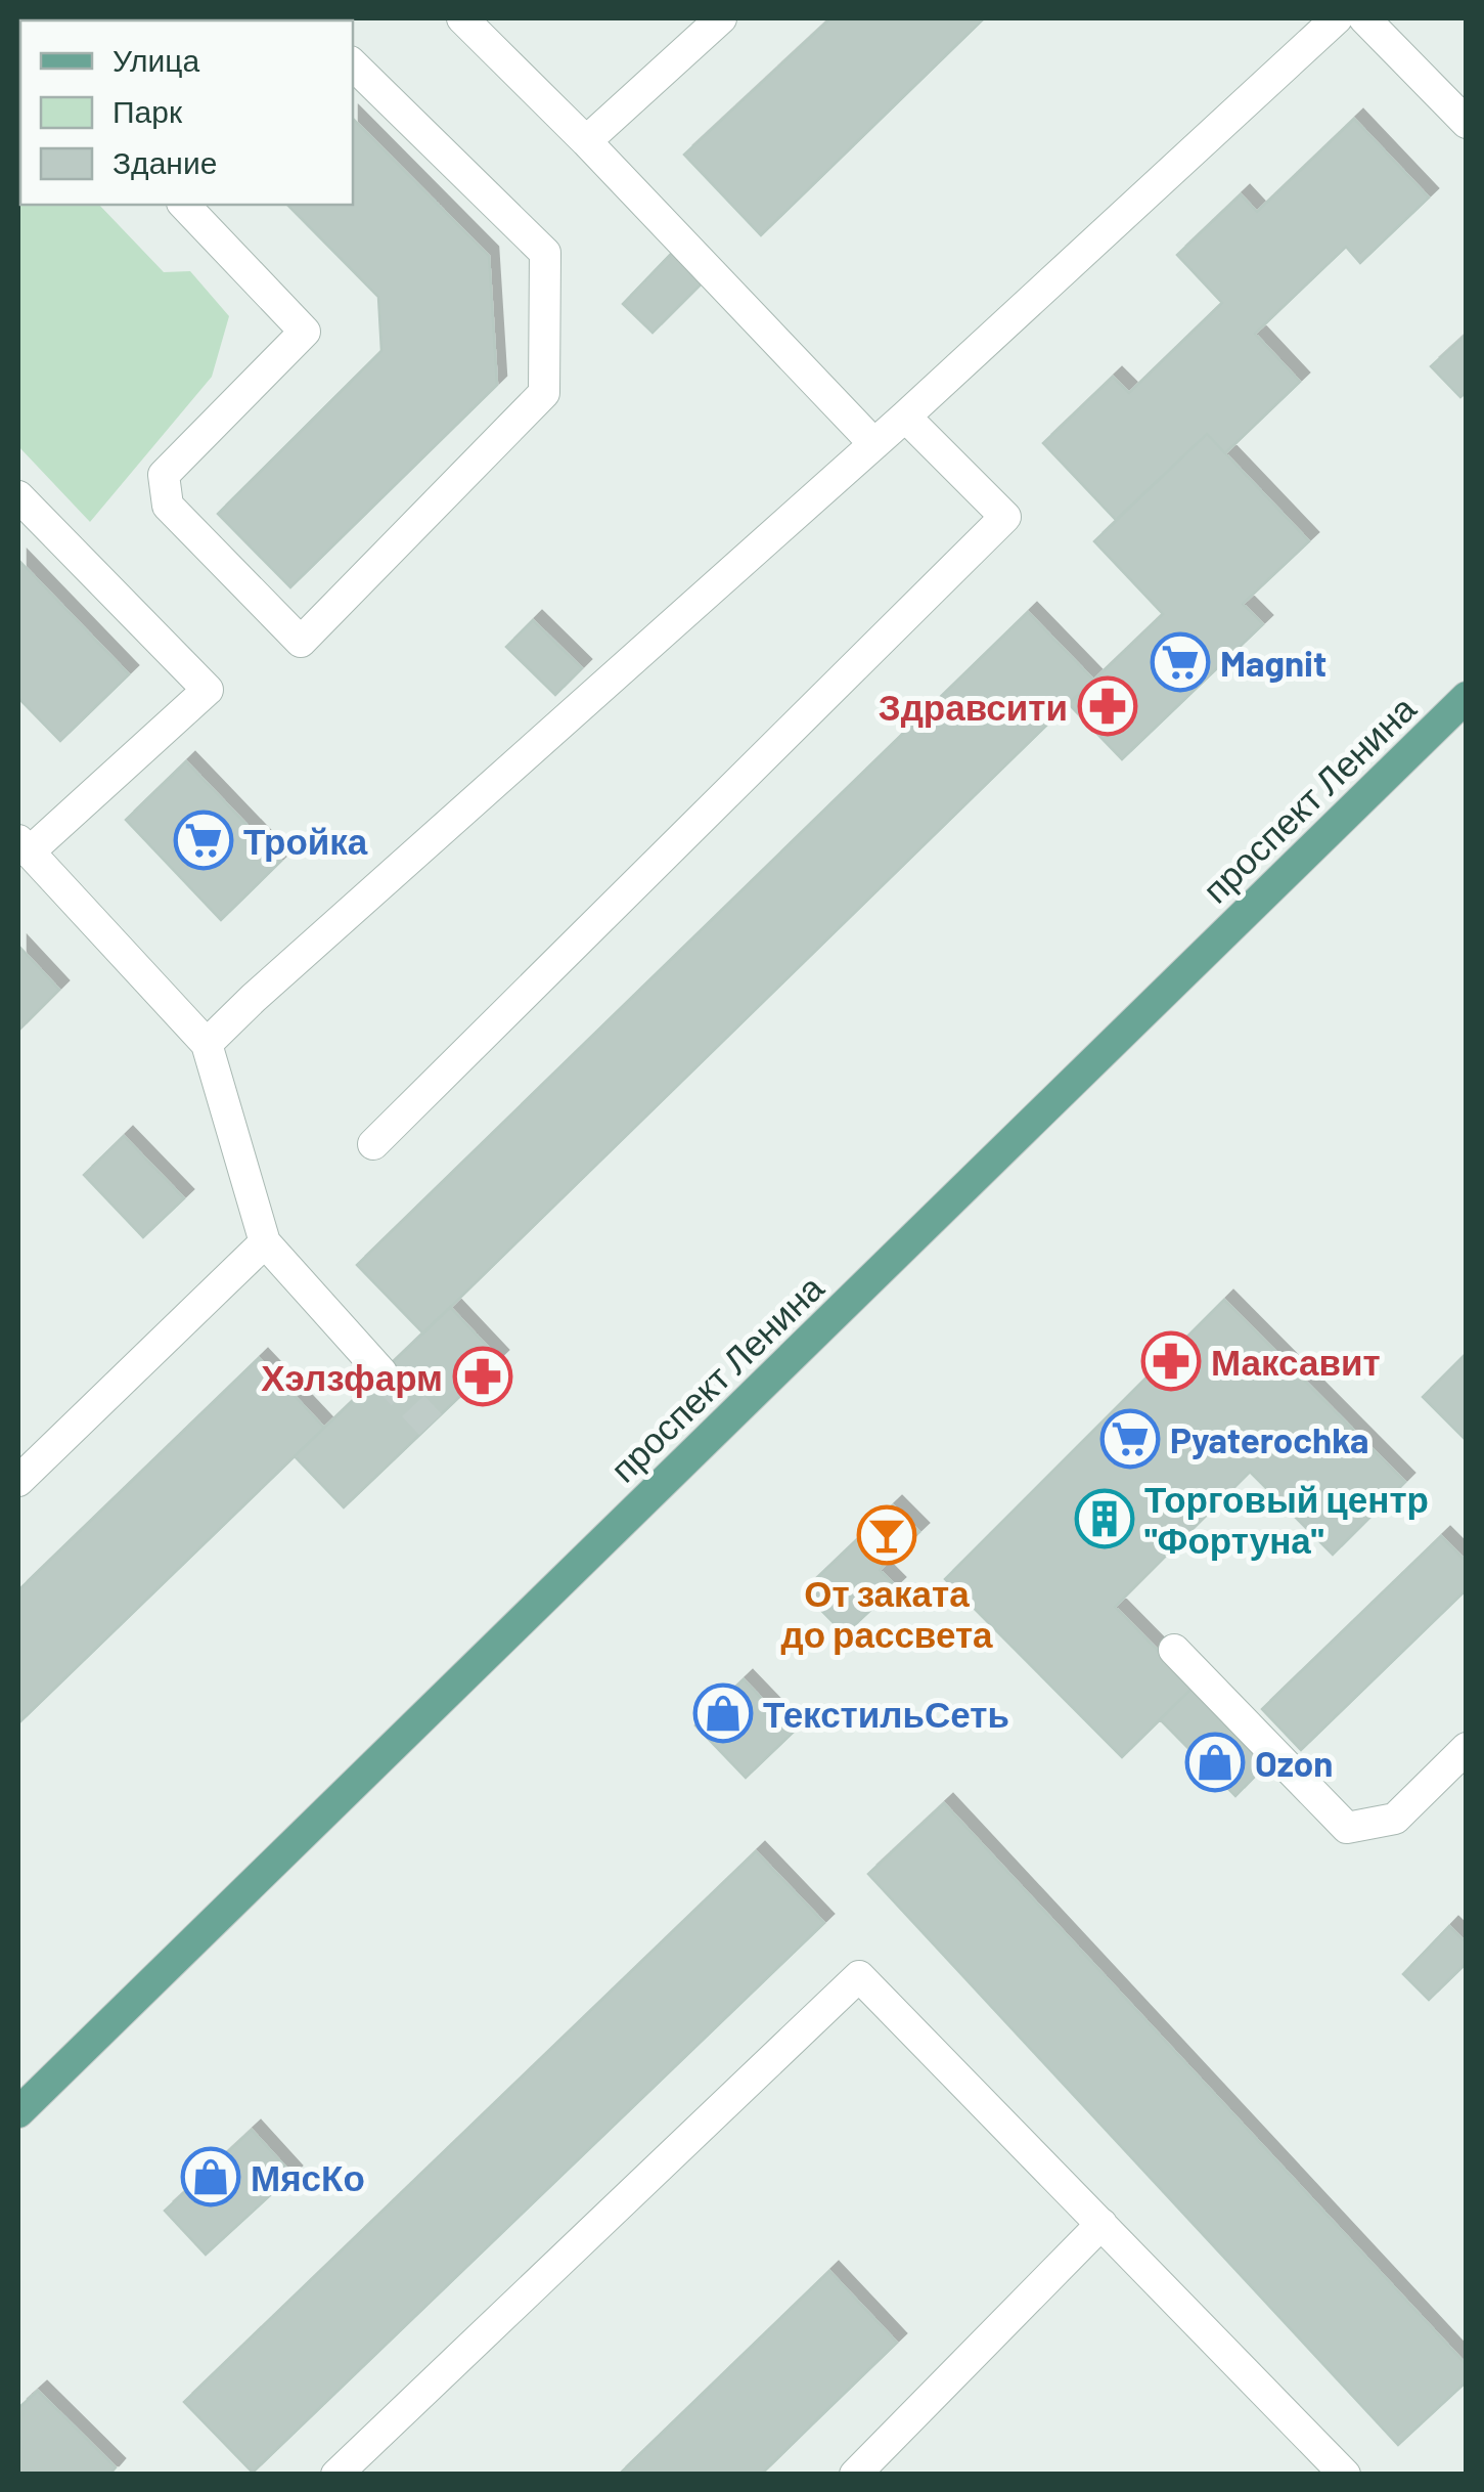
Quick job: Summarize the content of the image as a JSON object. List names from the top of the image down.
{
  "streets": {
    "main road": ["проспект Ленина"]
  },
  "places": {
    "supermarket": ["Magnit", "Тройка", "Pyaterochka"],
    "pharmacy": ["Здравсити", "Максавит", "Хэлзфарм"],
    "building": ["Торговый центр \"Фортуна\""],
    "bar": ["От заката до рассвета"],
    "shop": ["ТекстильСеть", "Ozon", "МясКо"]
  },
  "legend": ["Улица", "Парк", "Здание"]
}
